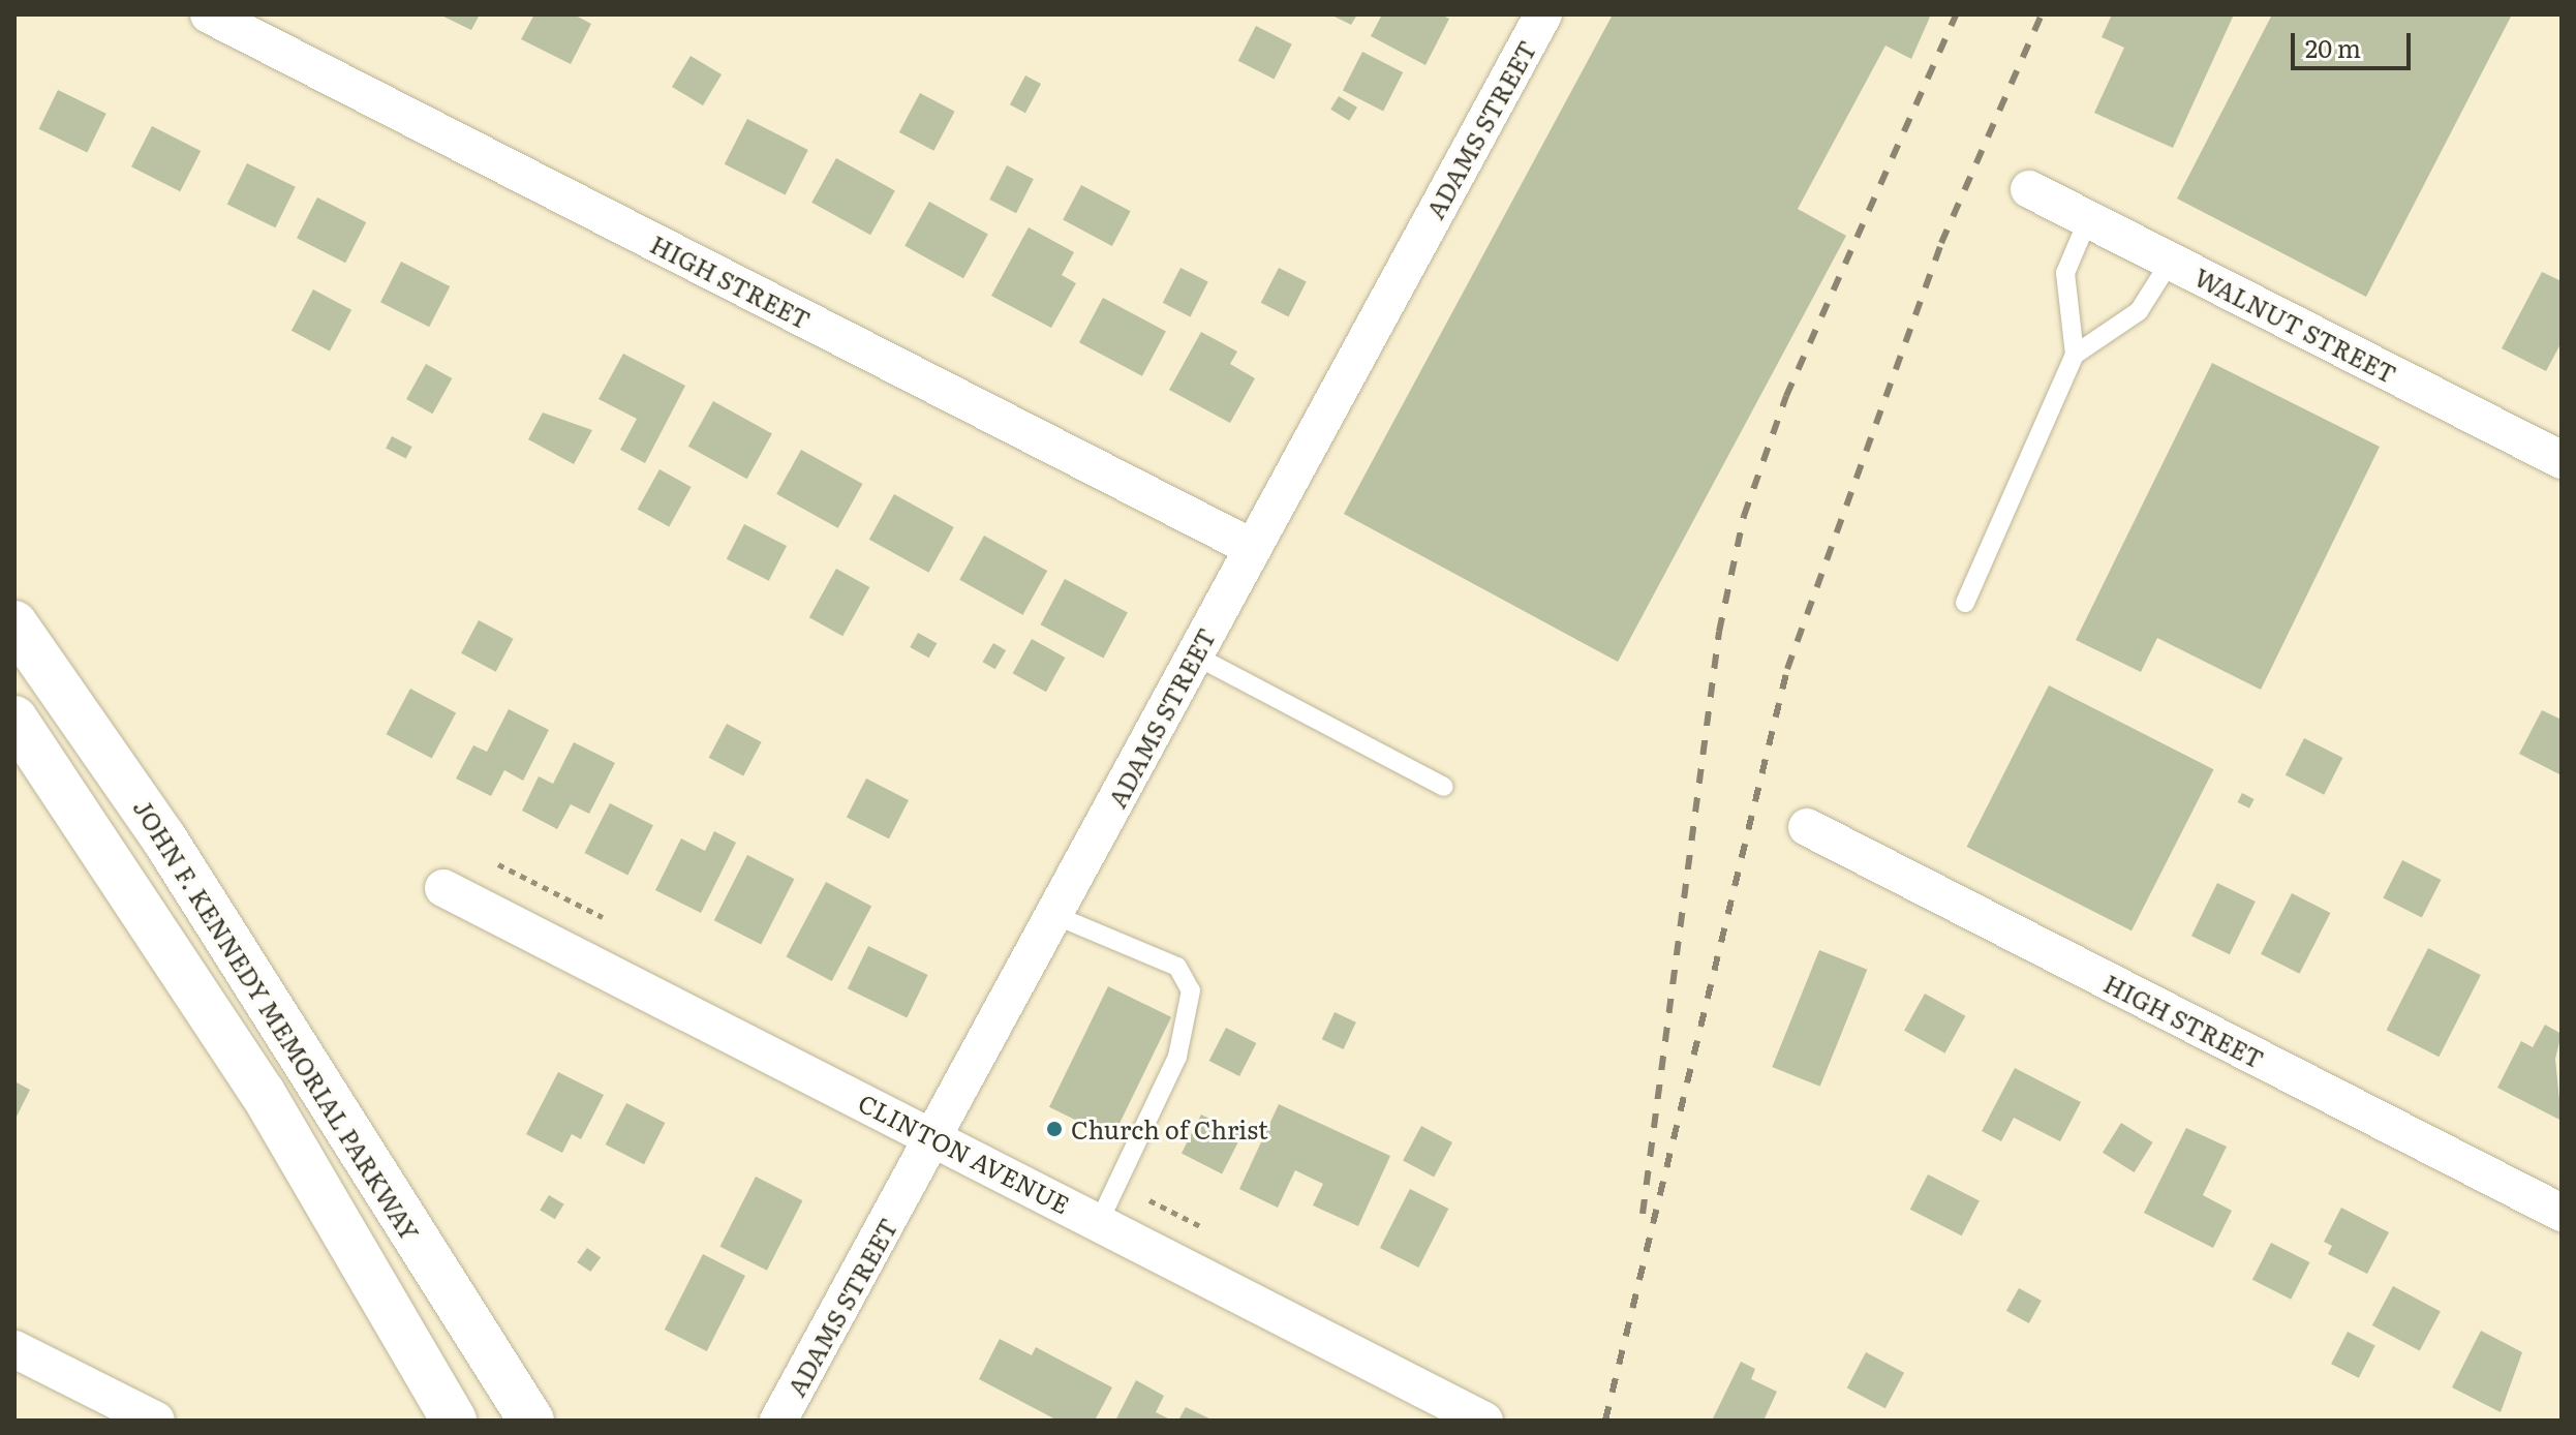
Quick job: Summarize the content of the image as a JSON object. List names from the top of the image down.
{
  "streets": {
    "main road": ["JOHN F. KENNEDY MEMORIAL PARKWAY"],
    "street": [
      "ADAMS STREET",
      "HIGH STREET",
      "WALNUT STREET",
      "CLINTON AVENUE"
    ]
  },
  "crossings": [
    ["ADAMS STREET", "HIGH STREET"],
    ["ADAMS STREET", "CLINTON AVENUE"]
  ],
  "places": ["Church of Christ"],
  "scale_bar": "20 m"
}
